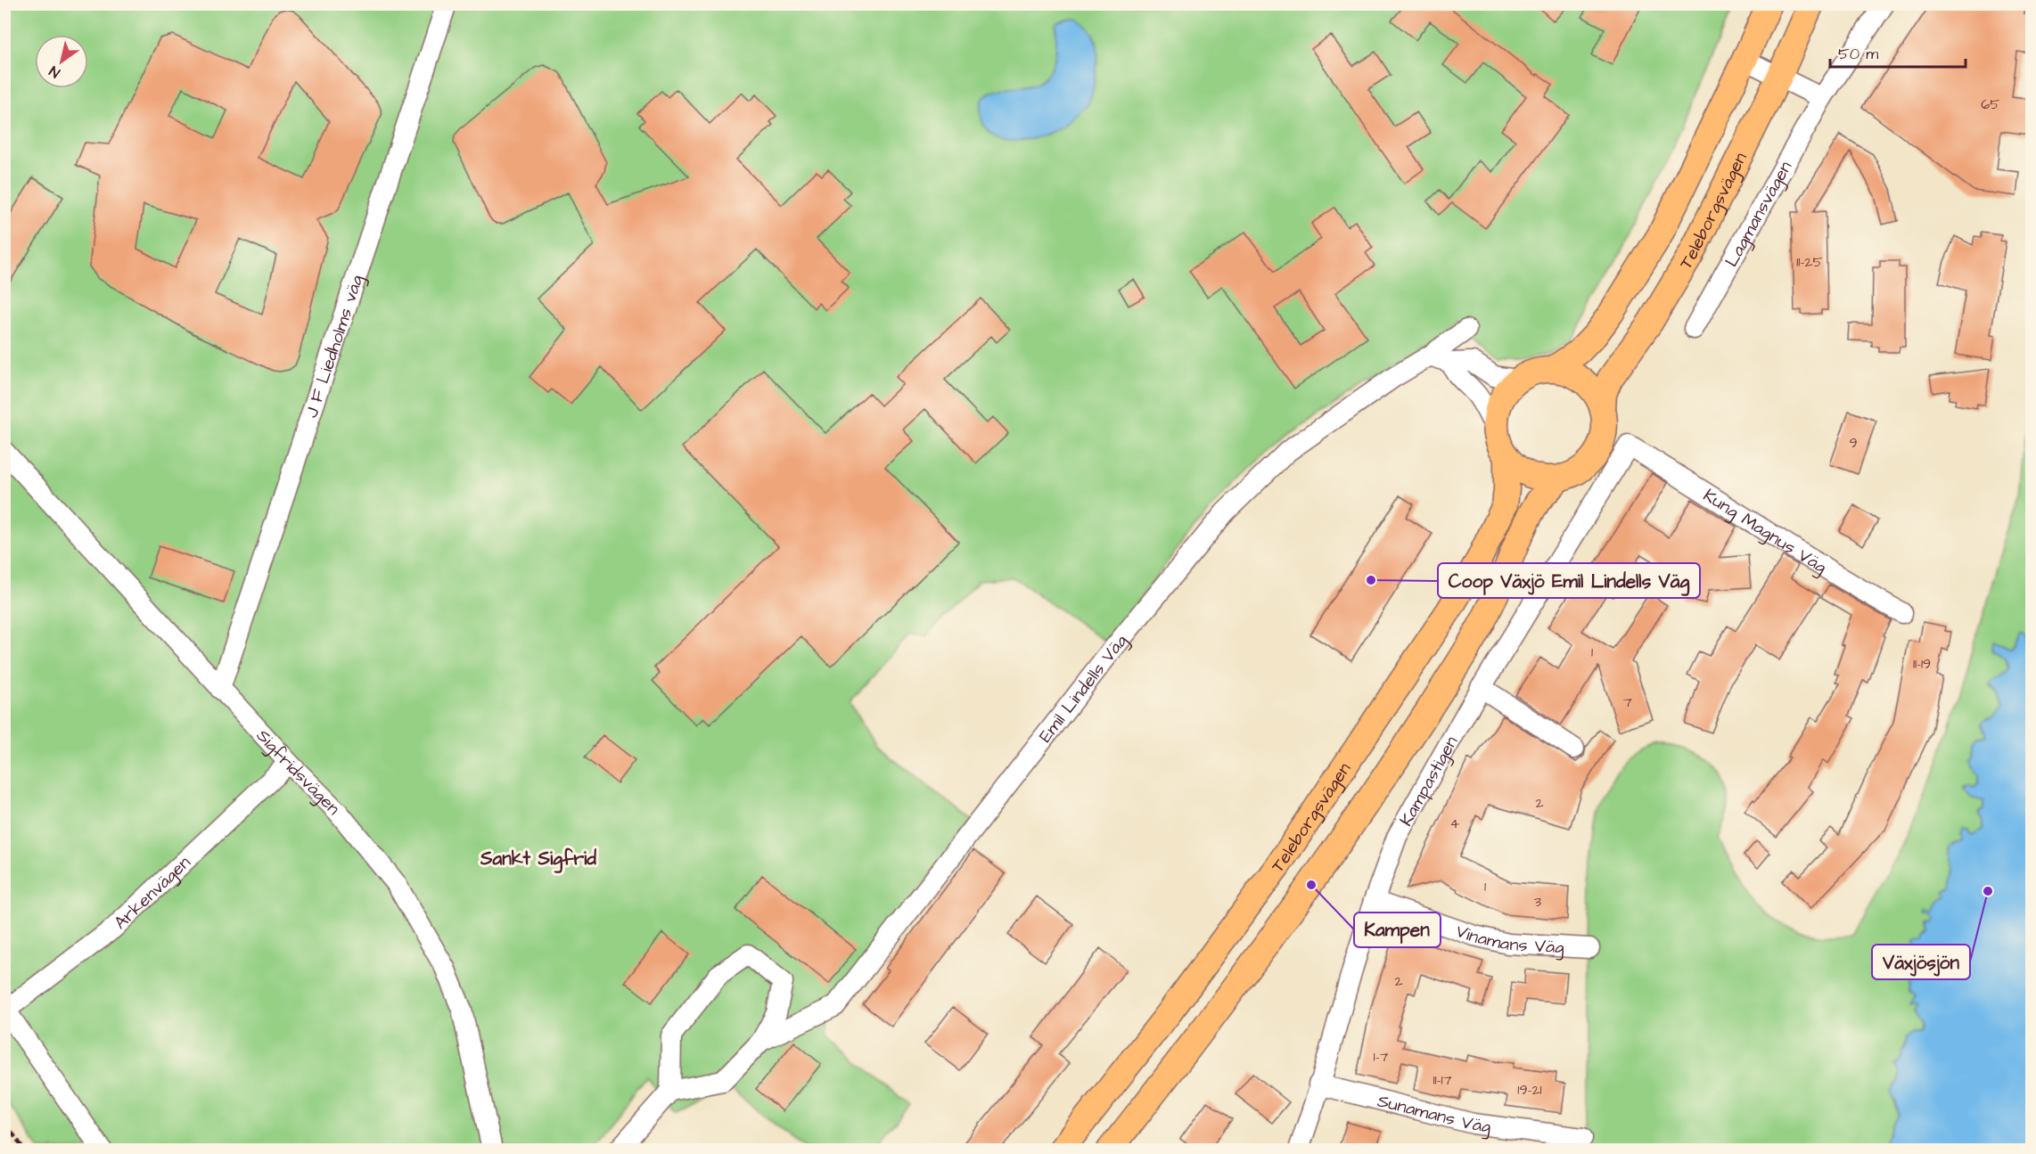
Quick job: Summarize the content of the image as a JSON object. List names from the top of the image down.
{
  "streets": {
    "main road": ["Teleborgsvägen"],
    "street": [
      "Lagmansvägen",
      "J F Liedholms väg",
      "Kung Magnus Väg",
      "Emil Lindells Väg",
      "Sigfridsvägen",
      "Kampastigen",
      "Arkenvägen",
      "Vinamans Väg",
      "Sunamans Väg"
    ]
  },
  "crossings": [
    ["J F Liedholms väg", "Sigfridsvägen"],
    ["Kung Magnus Väg", "Kampastigen"],
    ["Sigfridsvägen", "Arkenvägen"],
    ["Kampastigen", "Vinamans Väg"],
    ["Kampastigen", "Sunamans Väg"]
  ],
  "districts": ["Sankt Sigfrid"],
  "places": ["Coop Växjö Emil Lindells Väg", "Kampen", "Växjösjön"],
  "house_numbers": [
    "65",
    "11-25",
    "9",
    "1",
    "11-19",
    "7",
    "2",
    "4",
    "1",
    "3",
    "2",
    "1-7",
    "11-17",
    "19-21"
  ],
  "scale_bar": "50 m",
  "north": "bottom left"
}
